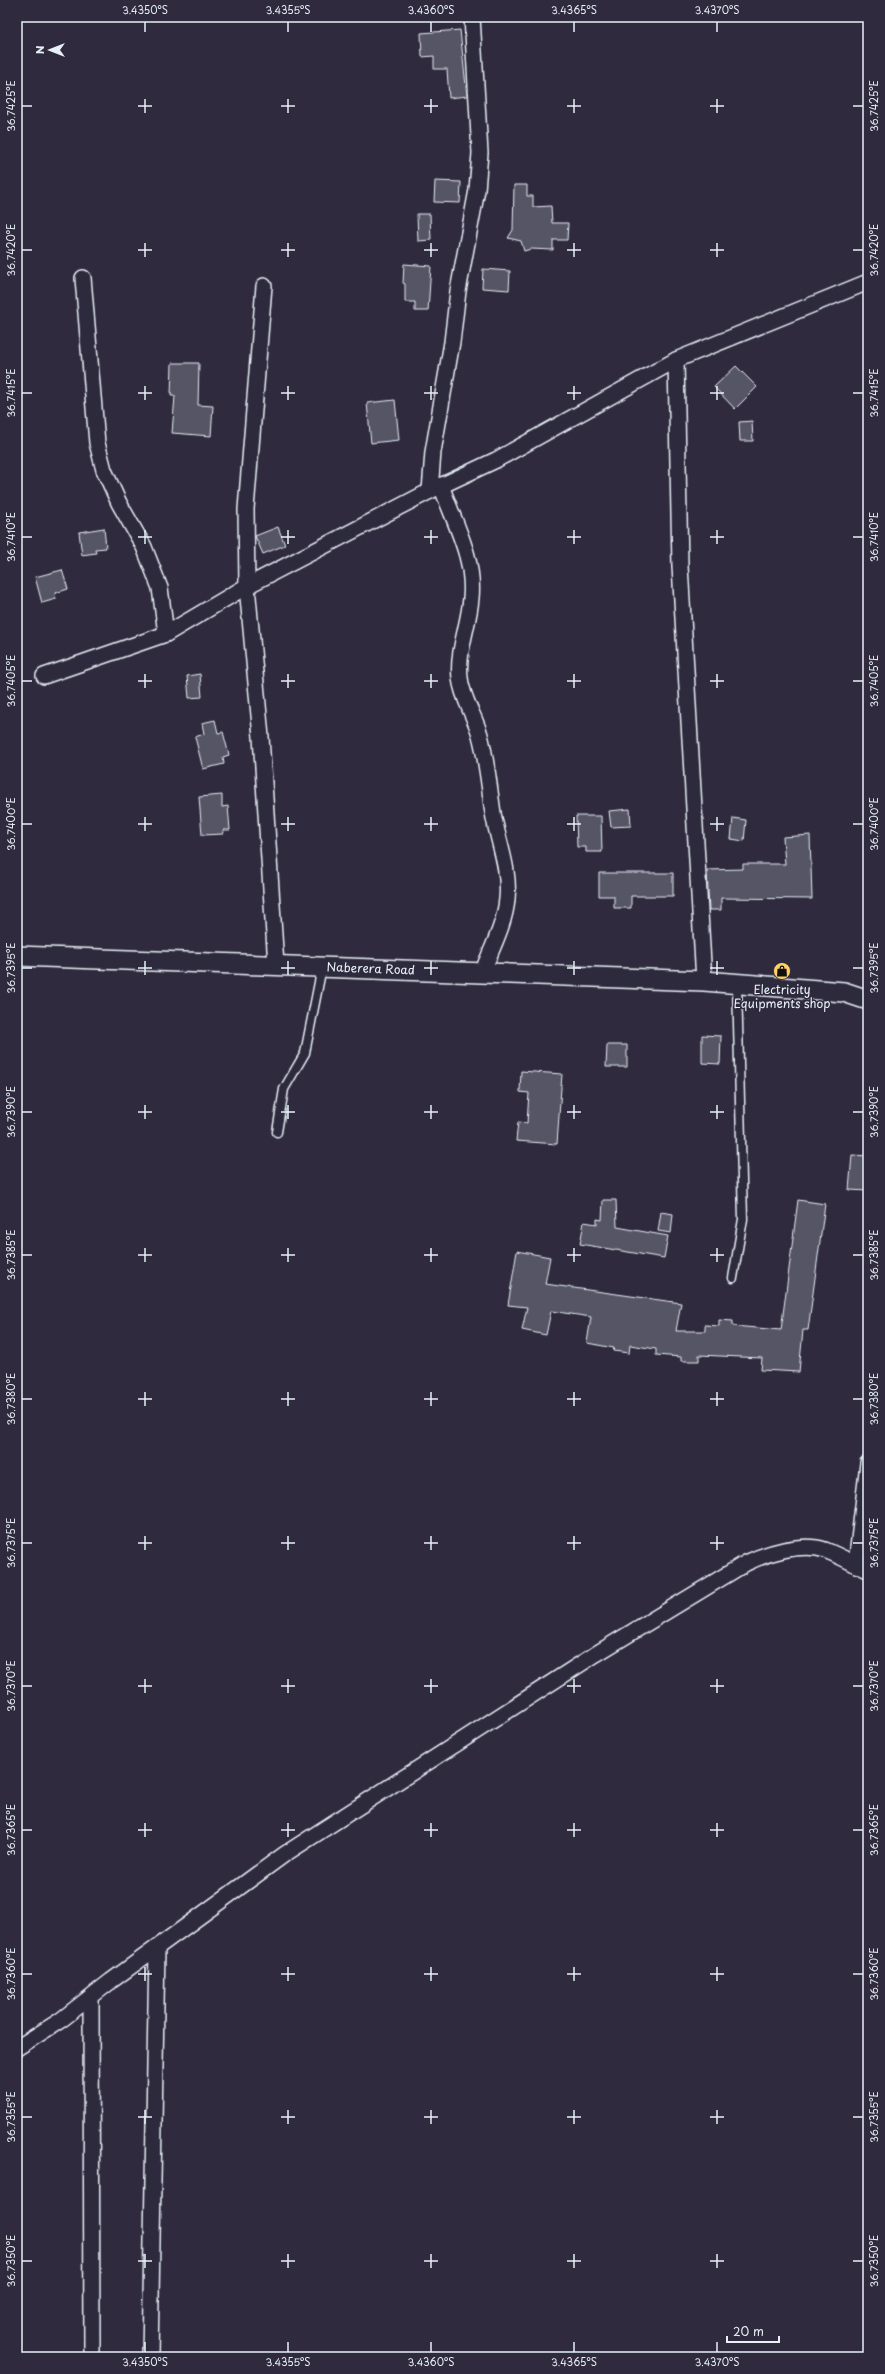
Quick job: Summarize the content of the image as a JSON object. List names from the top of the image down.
{
  "streets": {
    "street": ["Naberera Road"]
  },
  "places": {
    "shop": ["Electricity Equipments shop"]
  },
  "scale_bar": "20 m",
  "north": "left",
  "coordinates": [
    "3.4350°S",
    "3.4355°S",
    "3.4360°S",
    "3.4365°S",
    "3.4370°S",
    "36.7425°E",
    "36.7420°E",
    "36.7415°E",
    "36.7410°E",
    "36.7405°E",
    "36.7400°E",
    "36.7395°E",
    "36.7390°E",
    "36.7385°E",
    "36.7380°E",
    "36.7375°E",
    "36.7370°E",
    "36.7365°E",
    "36.7360°E",
    "36.7355°E",
    "36.7350°E"
  ]
}
